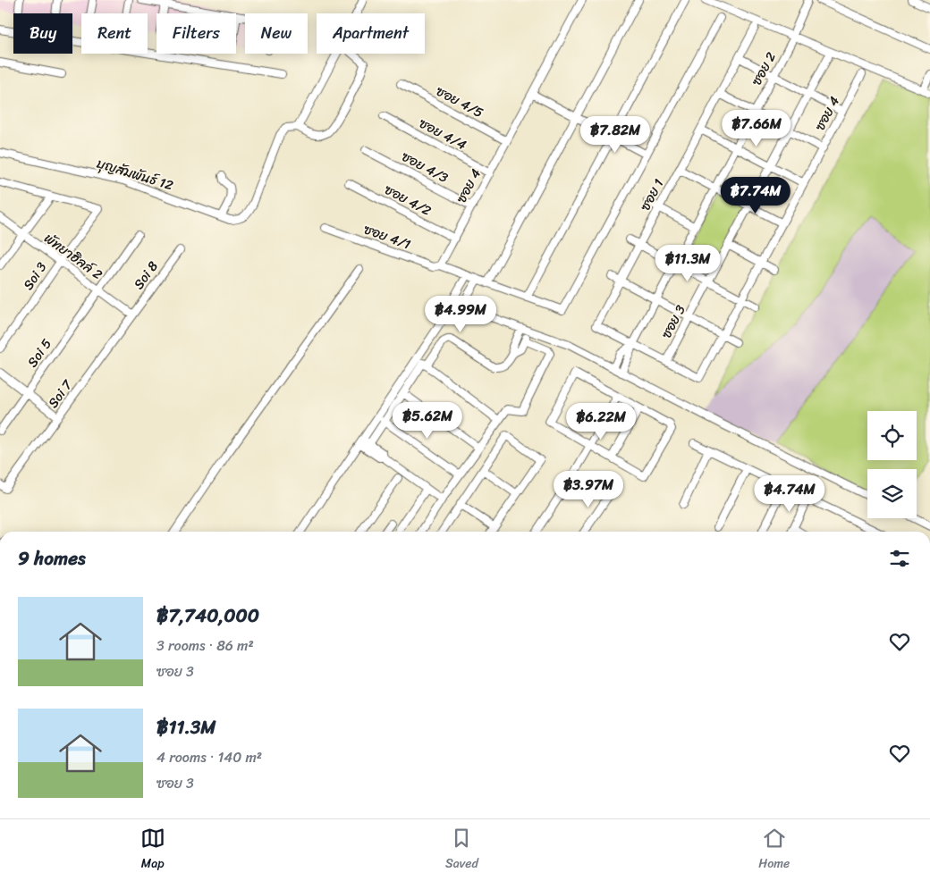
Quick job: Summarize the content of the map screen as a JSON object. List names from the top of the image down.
{
  "streets": {
    "street": [
      "ซอย 2",
      "ซอย 4/5",
      "ซอย 4",
      "ซอย 4/4",
      "ซอย 4/3",
      "บุญสัมพันธ์ 12",
      "ซอย 1",
      "ซอย 4/2",
      "ซอย 4/1",
      "พัทยาฮิลล์ 2",
      "Soi 8",
      "Soi 3",
      "ซอย 3",
      "Soi 5",
      "Soi 7"
    ]
  },
  "crossings": [
    ["ซอย 2", "ซอย 1"],
    ["ซอย 4/5", "ซอย 4"],
    ["ซอย 4", "ซอย 4/4"],
    ["ซอย 4", "ซอย 4/3"],
    ["ซอย 4", "ซอย 4/2"],
    ["ซอย 4", "ซอย 4/1"],
    ["ซอย 4", "ซอย 3"],
    ["ซอย 1", "ซอย 4/1"],
    ["พัทยาฮิลล์ 2", "Soi 8"],
    ["พัทยาฮิลล์ 2", "Soi 3"],
    ["พัทยาฮิลล์ 2", "Soi 5"],
    ["พัทยาฮิลล์ 2", "Soi 7"],
    ["Soi 8", "Soi 7"]
  ],
  "page": {
    "chip": [
      "Buy",
      "Rent",
      "Filters",
      "New",
      "Apartment"
    ],
    "price": [
      "฿7.66M",
      "฿7.82M",
      "฿7.74M",
      "฿11.3M",
      "฿4.99M",
      "฿5.62M",
      "฿6.22M",
      "฿3.97M",
      "฿4.74M"
    ],
    "heading": "9 homes",
    "list": [
      {
        "name": "฿7,740,000",
        "note": "3 rooms · 86 m² · ซอย 3"
      },
      {
        "name": "฿11.3M",
        "note": "4 rooms · 140 m² · ซอย 3"
      }
    ],
    "tabs": ["Map", "Saved", "Home"]
  }
}
